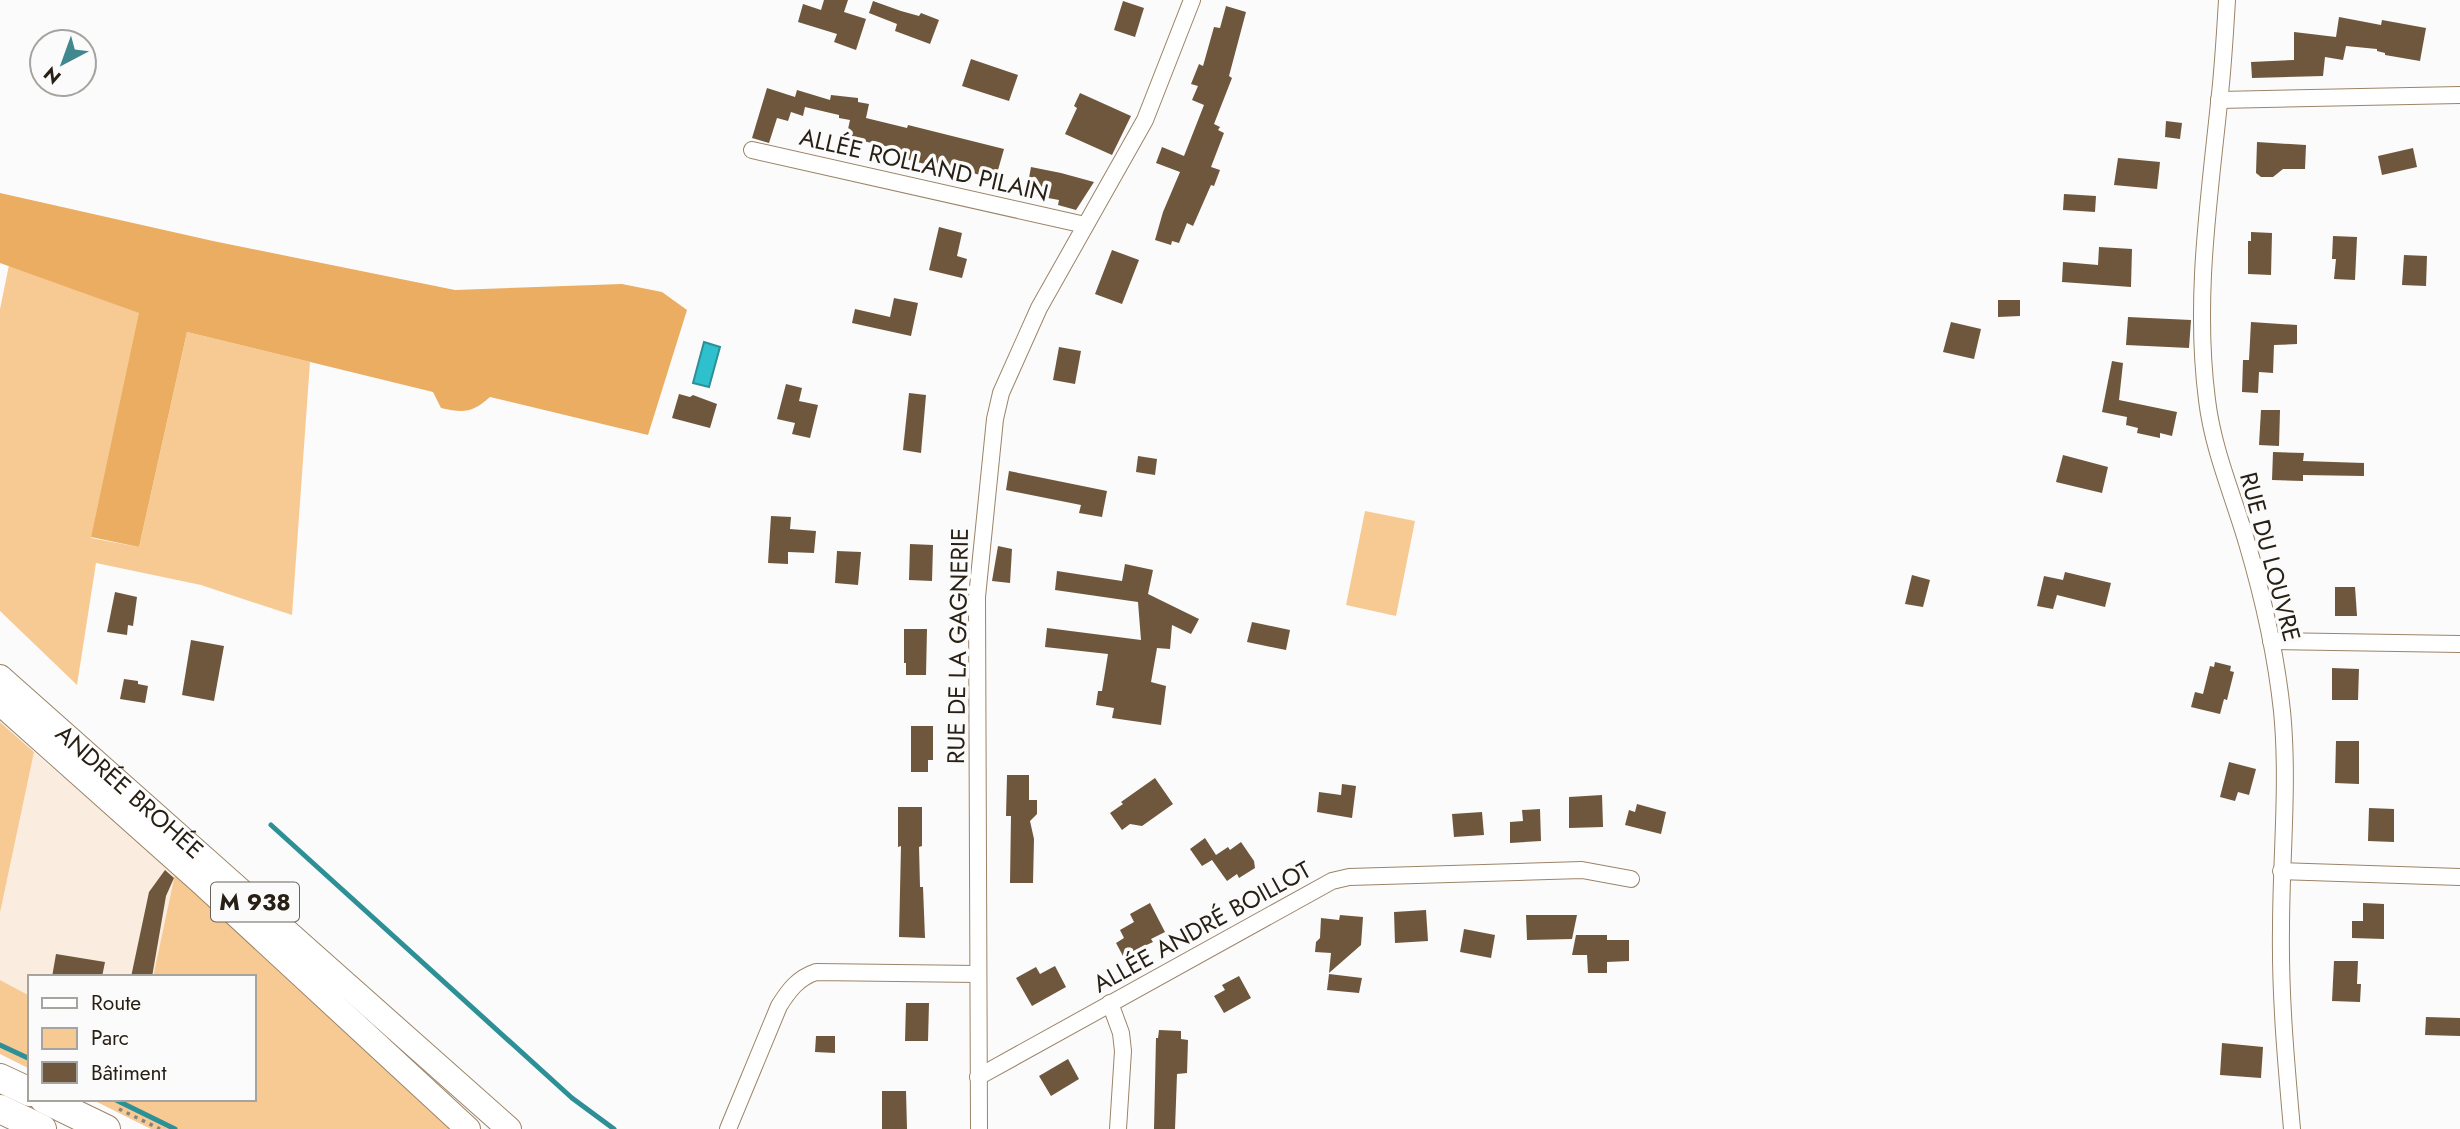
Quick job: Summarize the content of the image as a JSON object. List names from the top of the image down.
{
  "streets": {
    "main road": ["ANDRÉE BROHÉE", "M 938"],
    "street": [
      "ALLÉE ROLLAND PILAIN",
      "RUE DU LOUVRE",
      "RUE DE LA GAGNERIE",
      "ALLÉE ANDRÉ BOILLOT"
    ]
  },
  "crossings": [
    ["ALLÉE ROLLAND PILAIN", "RUE DE LA GAGNERIE"],
    ["RUE DE LA GAGNERIE", "ALLÉE ANDRÉ BOILLOT"]
  ],
  "legend": ["Route", "Parc", "Bâtiment"],
  "north": "bottom left"
}
